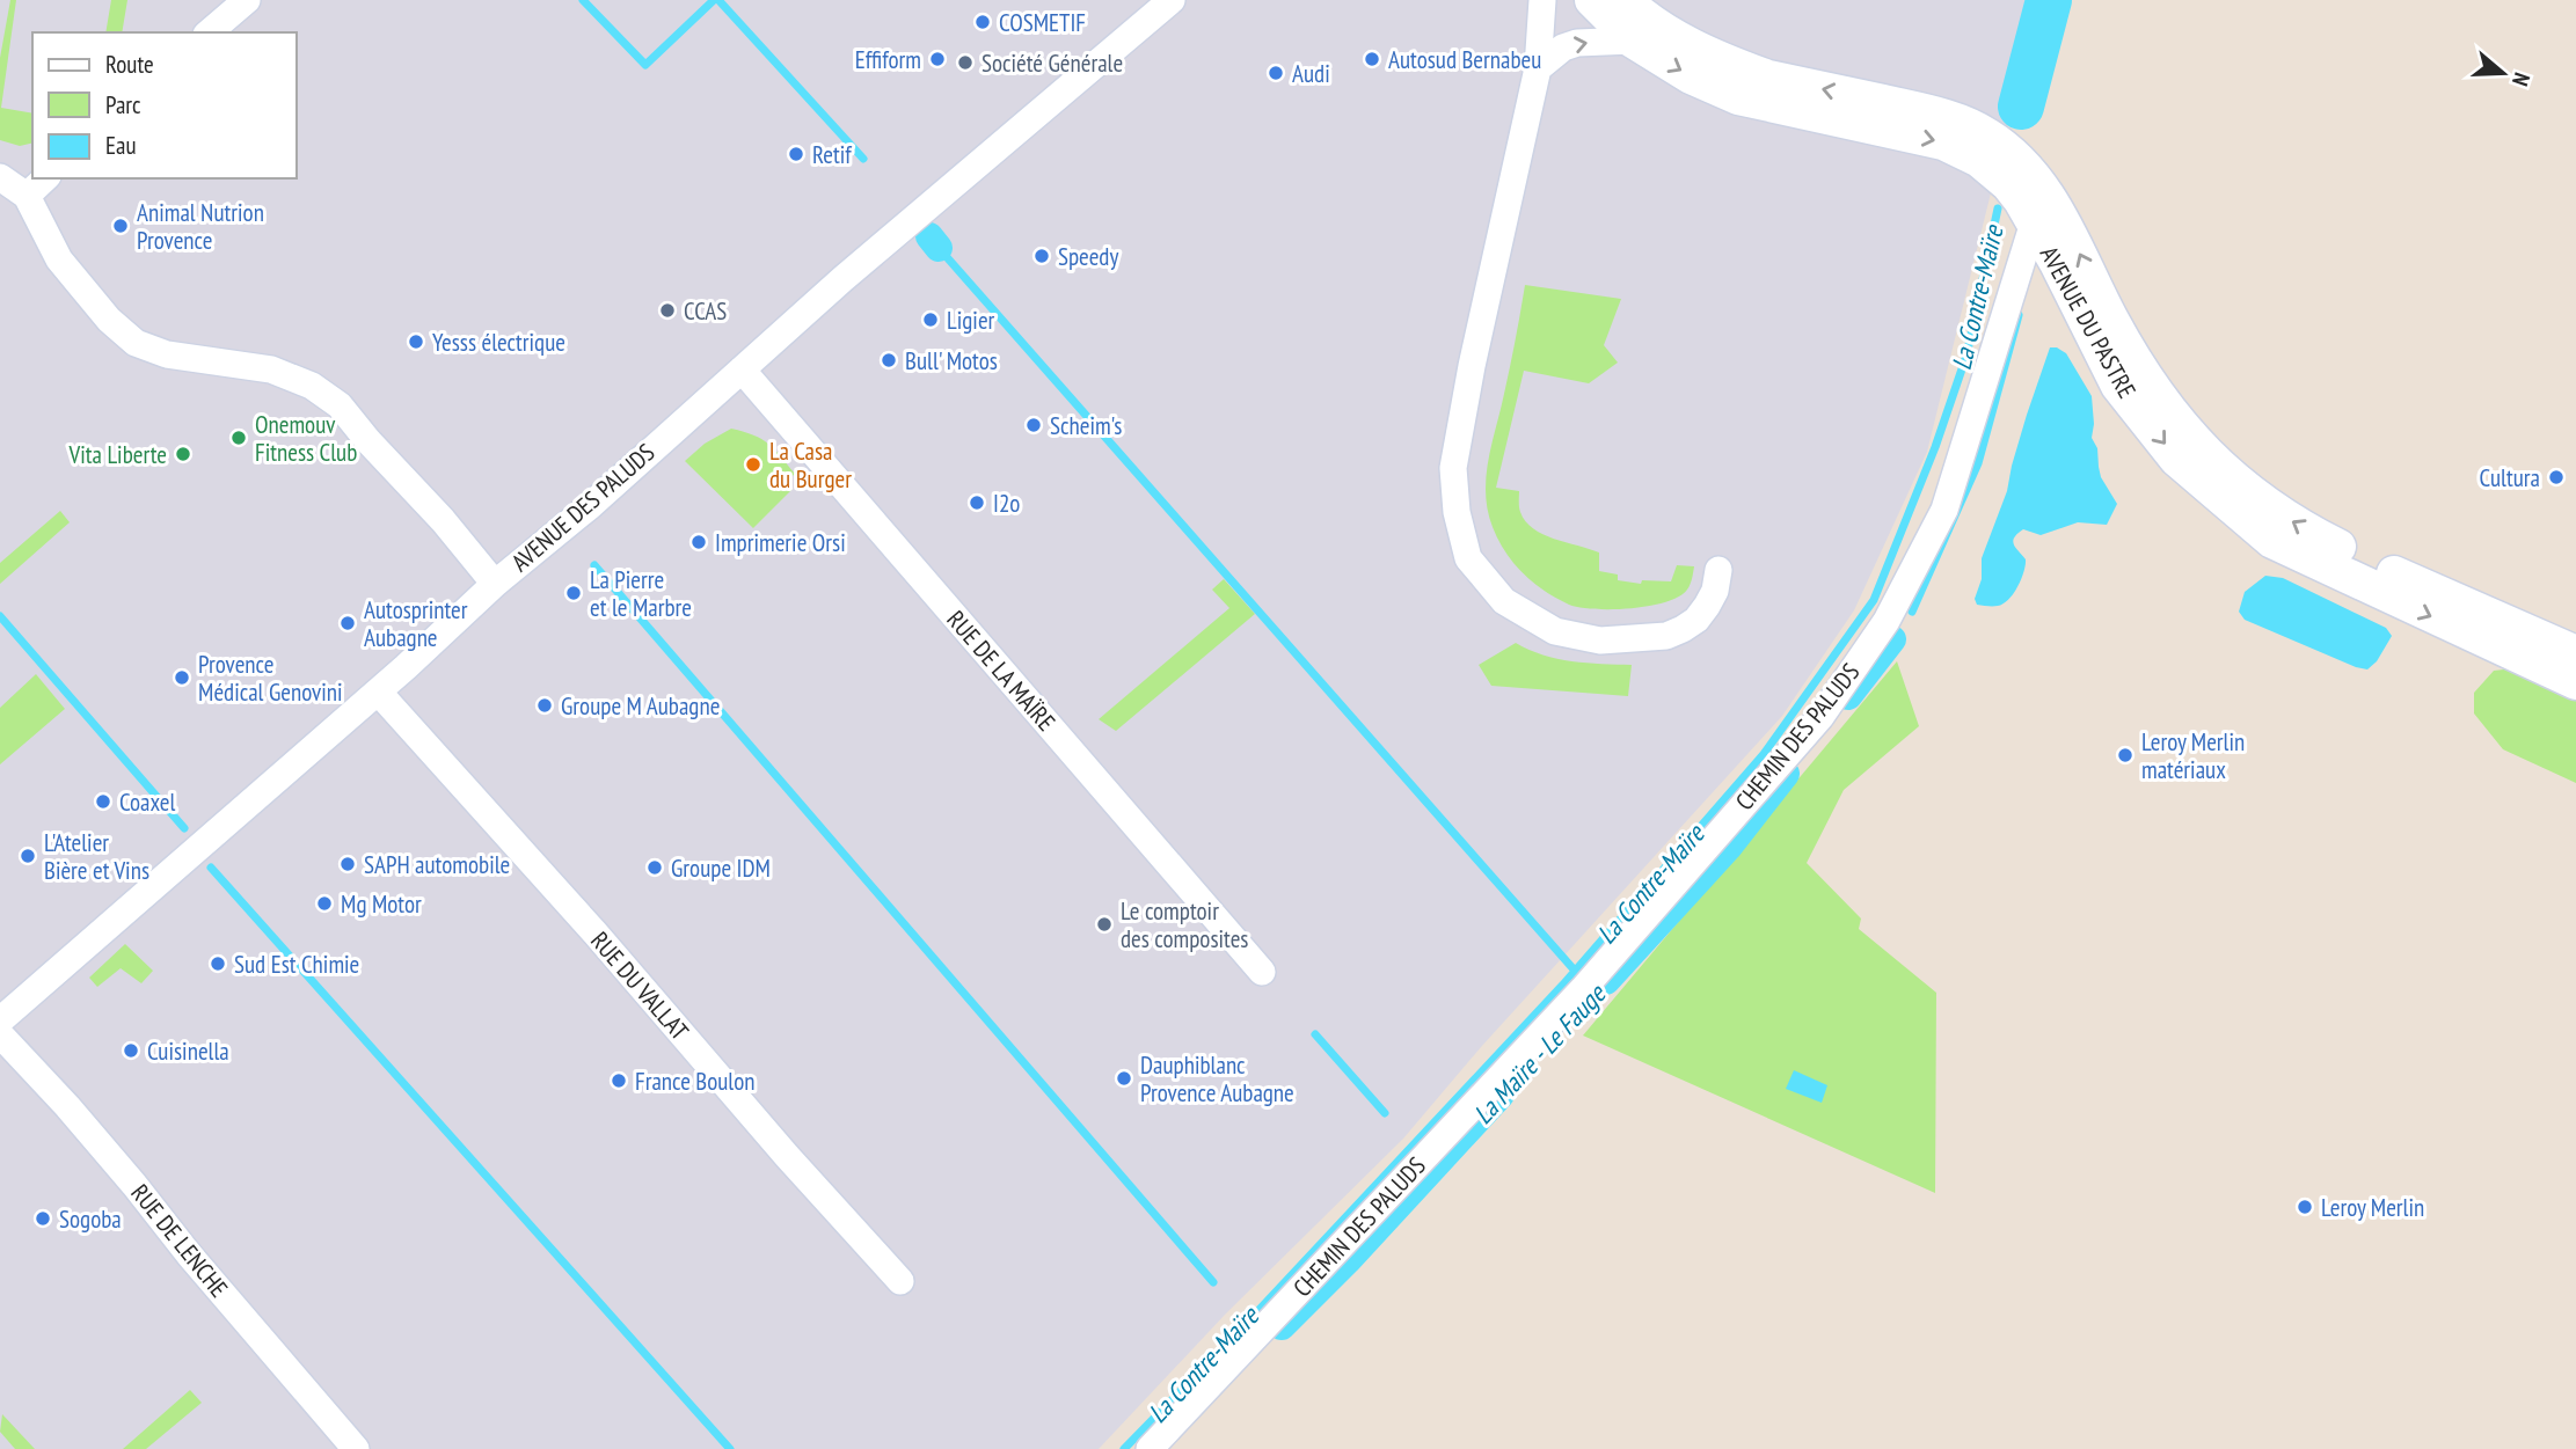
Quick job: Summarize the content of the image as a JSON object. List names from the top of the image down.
{
  "streets": {
    "street": [
      "AVENUE DU PASTRE",
      "AVENUE DES PALUDS",
      "RUE DE LA MAÏRE",
      "CHEMIN DES PALUDS",
      "RUE DU VALLAT",
      "RUE DE LENCHE"
    ]
  },
  "crossings": [
    ["AVENUE DU PASTRE", "CHEMIN DES PALUDS"],
    ["AVENUE DES PALUDS", "RUE DE LA MAÏRE"],
    ["AVENUE DES PALUDS", "RUE DU VALLAT"]
  ],
  "water": ["La Contre-Maïre", "La Maïre - Le Fauge"],
  "places": [
    "COSMETIF",
    "Effiform",
    "Autosud Bernabeu",
    "Société Générale",
    "Audi",
    "Retif",
    "Animal Nutrion Provence",
    "Speedy",
    "CCAS",
    "Ligier",
    "Yesss électrique",
    "Bull' Motos",
    "Scheim's",
    "Onemouv Fitness Club",
    "Vita Liberte",
    "La Casa du Burger",
    "Cultura",
    "I2o",
    "Imprimerie Orsi",
    "La Pierre et le Marbre",
    "Autosprinter Aubagne",
    "Provence Médical Genovini",
    "Groupe M Aubagne",
    "Leroy Merlin matériaux",
    "Coaxel",
    "L'Atelier Bière et Vins",
    "SAPH automobile",
    "Groupe IDM",
    "Mg Motor",
    "Le comptoir des composites",
    "Sud Est Chimie",
    "Cuisinella",
    "Dauphiblanc Provence Aubagne",
    "France Boulon",
    "Leroy Merlin",
    "Sogoba"
  ],
  "legend": ["Route", "Parc", "Eau"],
  "north": "right"
}
